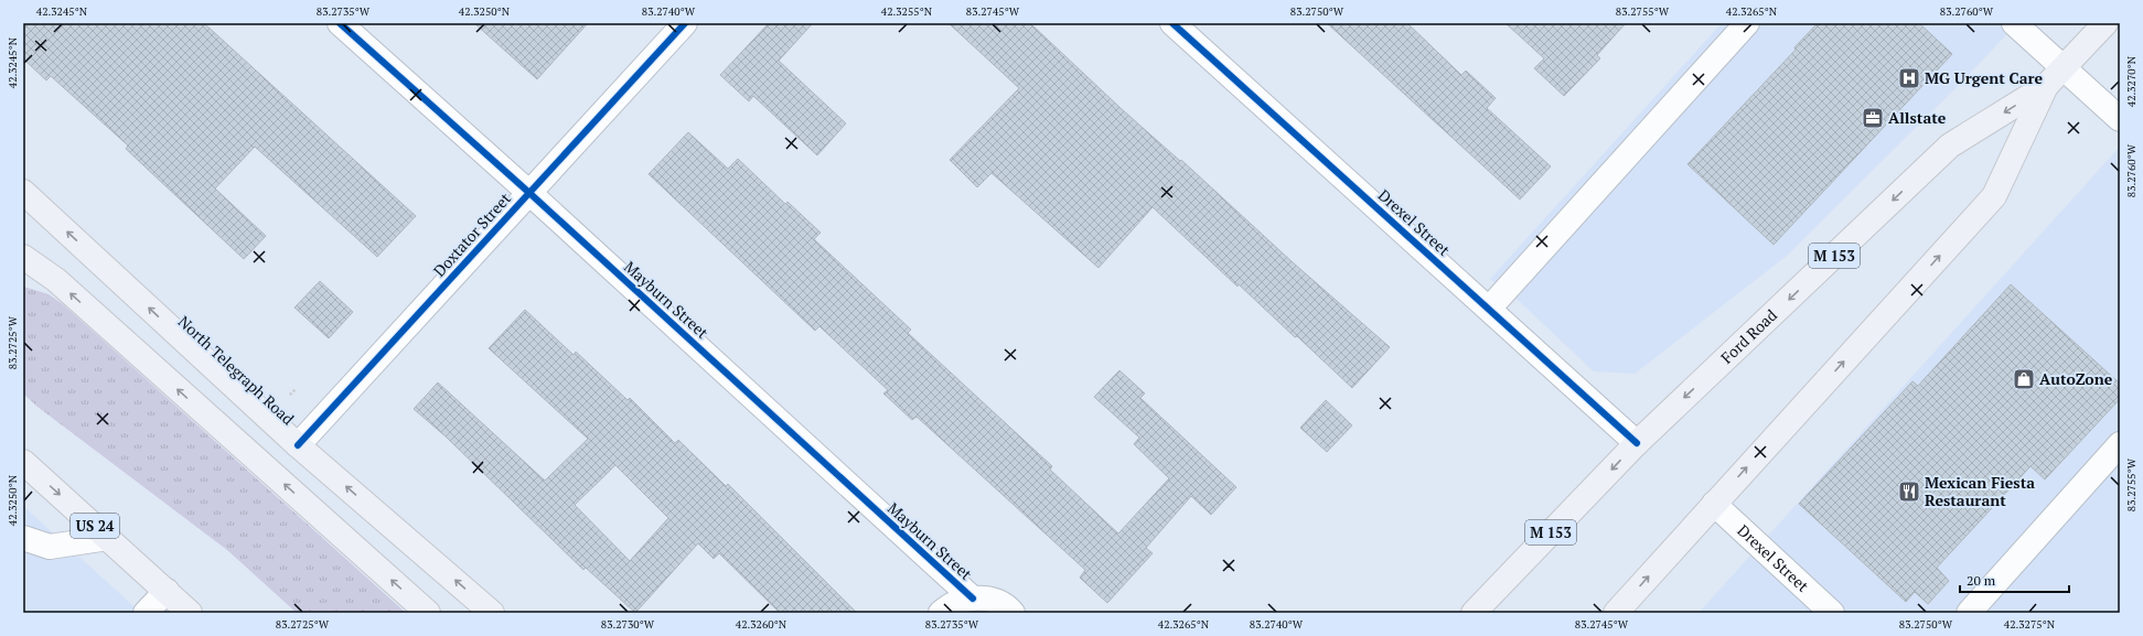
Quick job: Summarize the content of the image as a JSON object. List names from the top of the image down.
{
  "streets": {
    "main road": [
      "M 153",
      "Ford Road",
      "North Telegraph Road",
      "US 24"
    ],
    "street": ["Drexel Street", "Doxtator Street", "Mayburn Street"]
  },
  "crossings": [
    ["Drexel Street", "Ford Road"],
    ["Doxtator Street", "Mayburn Street"],
    ["Doxtator Street", "North Telegraph Road"]
  ],
  "places": {
    "hospital": ["MG Urgent Care"],
    "office": ["Allstate"],
    "shop": ["AutoZone"],
    "restaurant": ["Mexican Fiesta Restaurant"]
  },
  "scale_bar": "20 m",
  "coordinates": [
    "42.3245°N",
    "83.2735°W",
    "42.3250°N",
    "83.2740°W",
    "42.3255°N",
    "83.2745°W",
    "83.2750°W",
    "83.2755°W",
    "42.3265°N",
    "83.2760°W",
    "42.3270°N",
    "83.2725°W",
    "83.2730°W",
    "42.3260°N",
    "42.3275°N"
  ]
}
